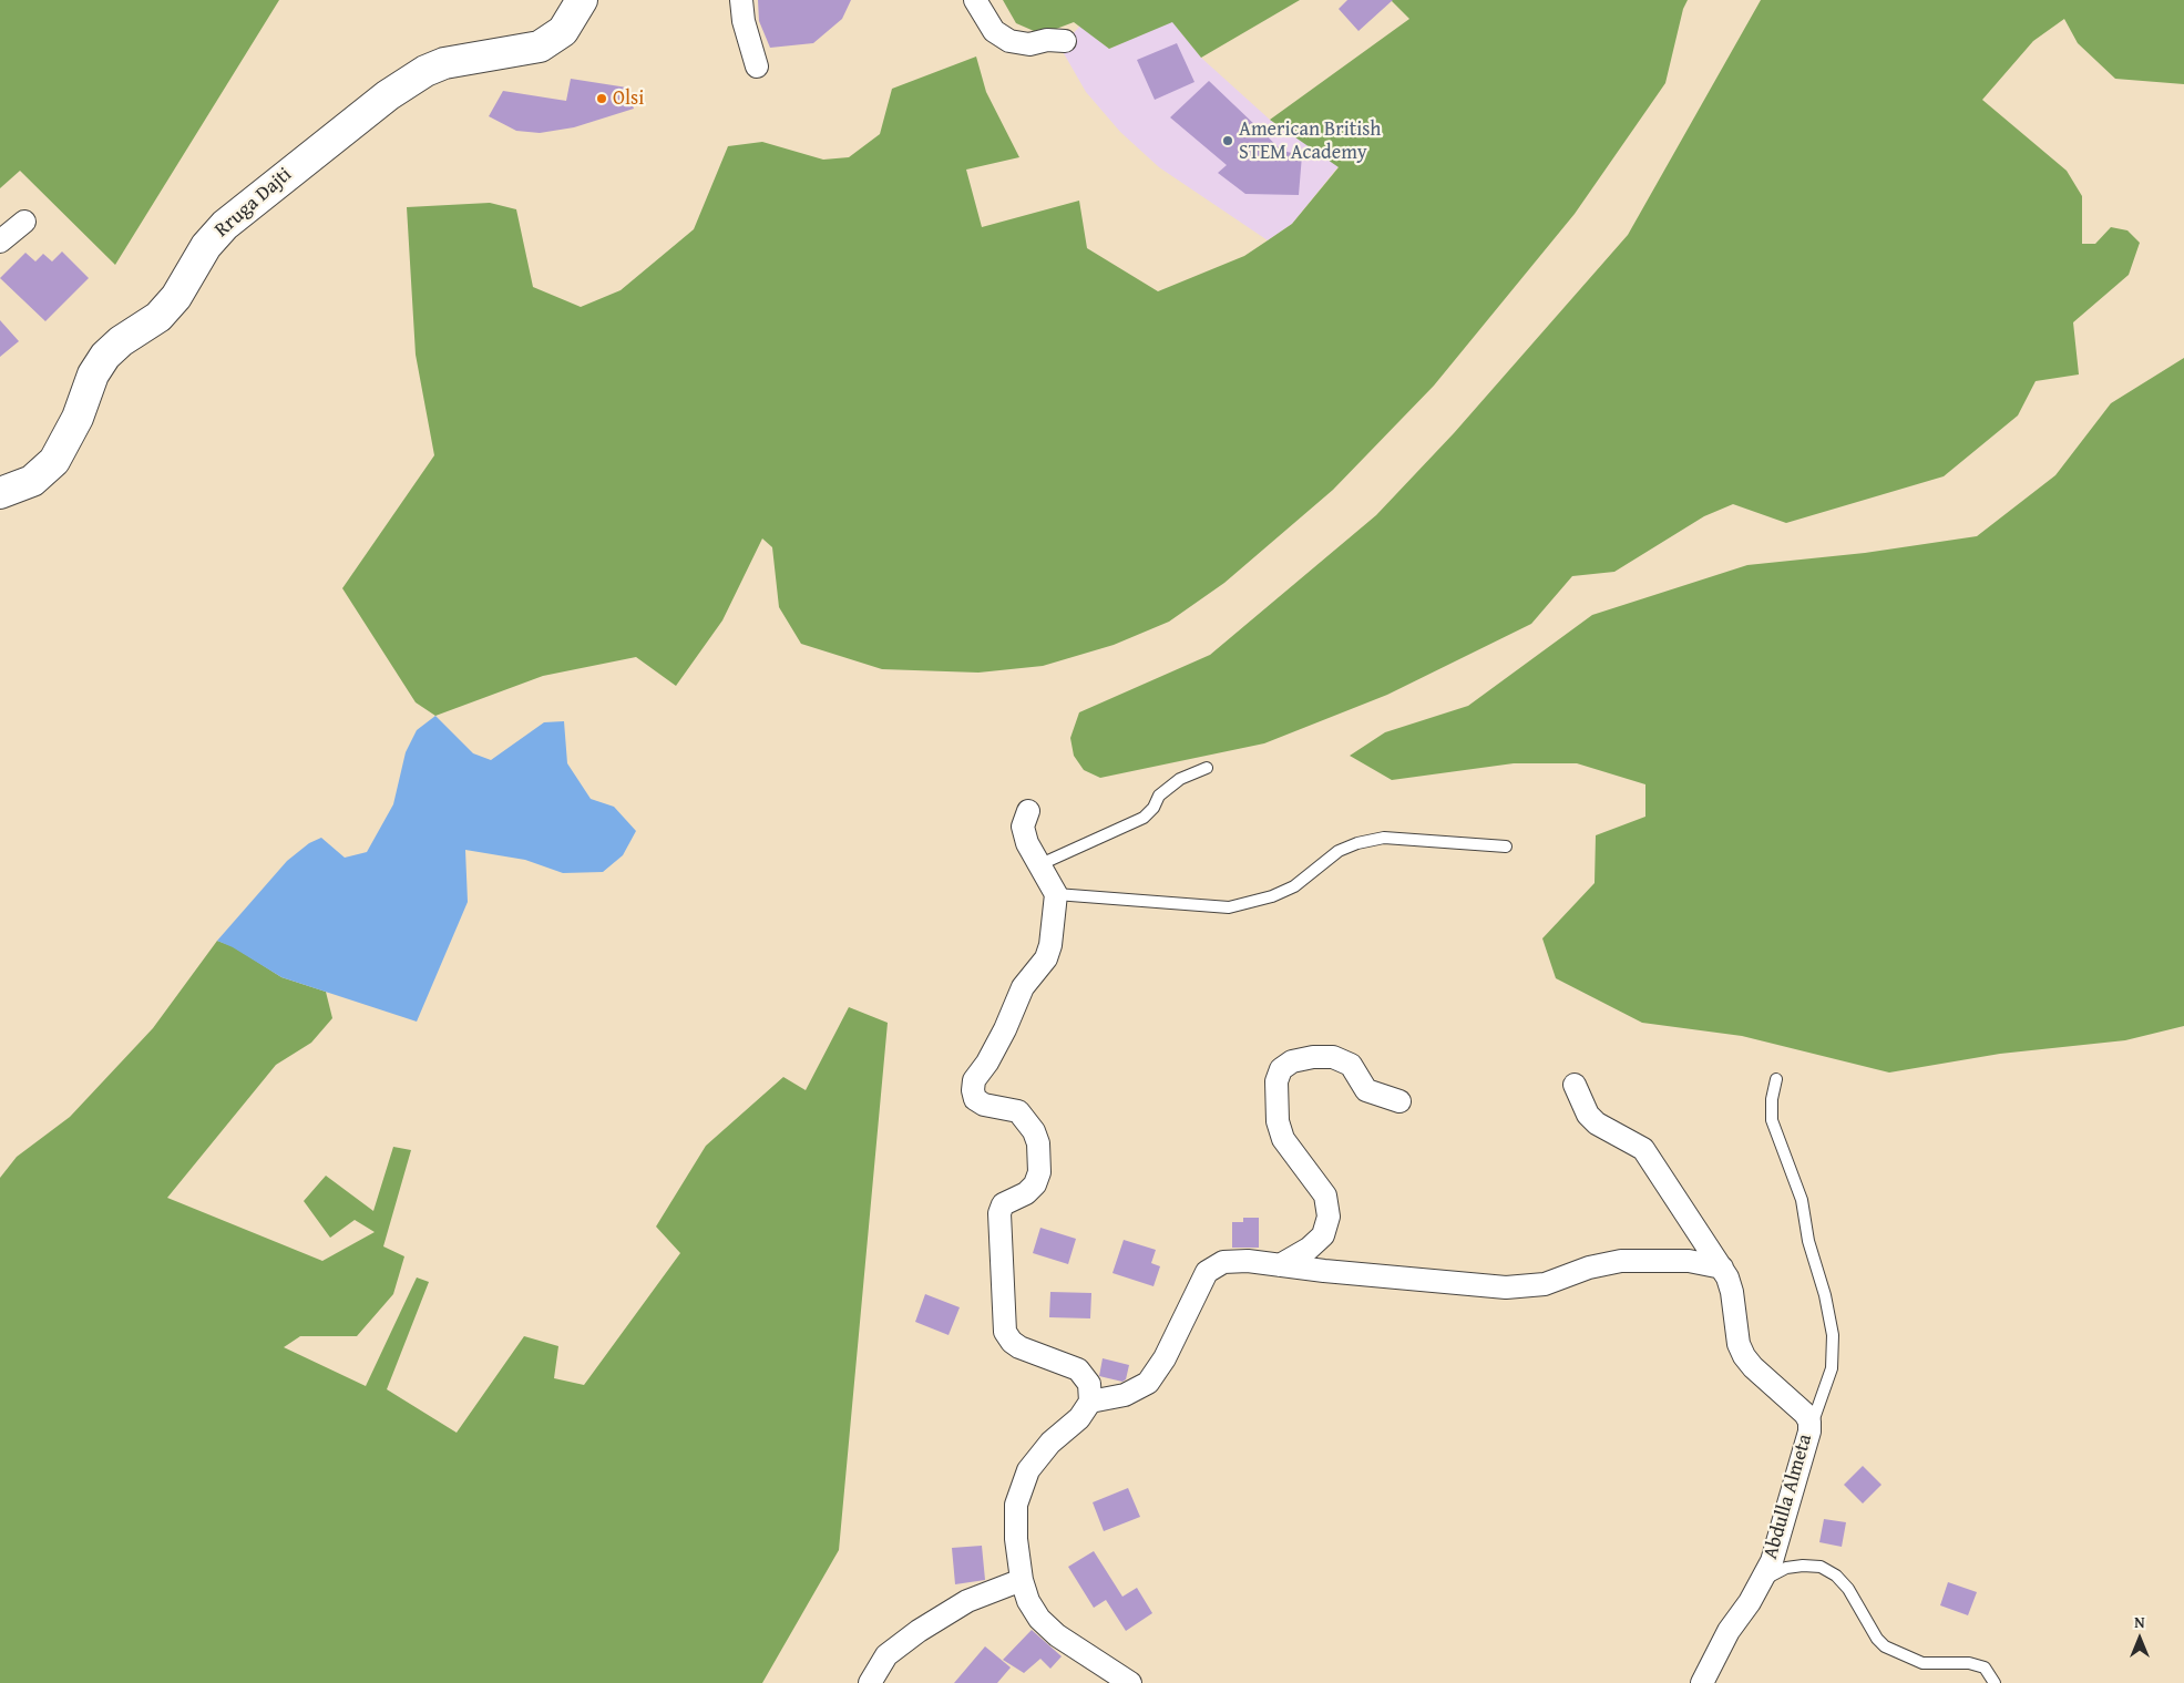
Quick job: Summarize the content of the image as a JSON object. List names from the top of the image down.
{
  "streets": {
    "main road": ["Rruga Dajti"],
    "street": ["Abdulla Almeta"]
  },
  "places": ["Olsi", "American British STEM Academy"],
  "north": "top"
}
